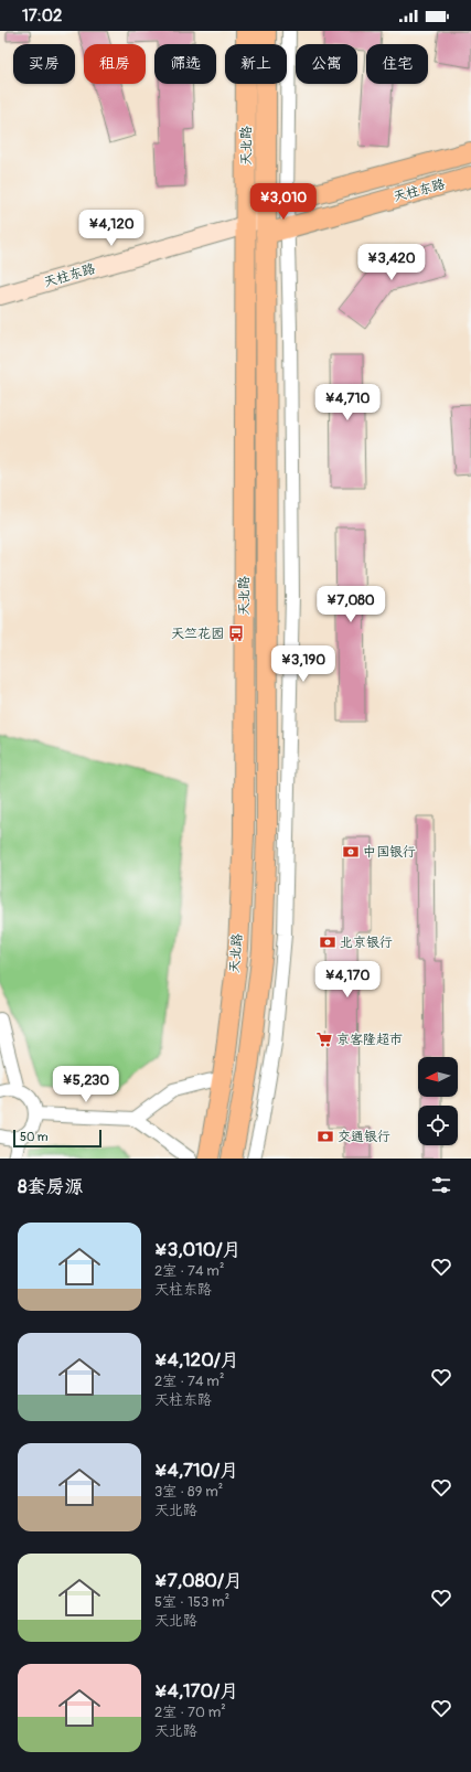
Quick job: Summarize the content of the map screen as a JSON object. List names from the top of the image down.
{
  "streets": {
    "main road": ["天北路", "天柱东路"]
  },
  "crossings": [
    ["天北路", "天柱东路"]
  ],
  "places": {
    "bus stop": ["天竺花园"],
    "bank": ["中国银行", "北京银行", "交通银行"],
    "supermarket": ["京客隆超市"]
  },
  "scale_bar": "50 m",
  "north": "left",
  "page": {
    "status": "17:02",
    "chip": [
      "买房",
      "租房",
      "筛选",
      "新上",
      "公寓",
      "住宅"
    ],
    "price": [
      "¥3,010",
      "¥4,120",
      "¥3,420",
      "¥4,710",
      "¥7,080",
      "¥3,190",
      "¥4,170",
      "¥5,230"
    ],
    "scale": "50 m",
    "heading": "8套房源",
    "list": [
      {
        "name": "¥3,010/月",
        "note": "2室 · 74 m² · 天柱东路"
      },
      {
        "name": "¥4,120/月",
        "note": "2室 · 74 m² · 天柱东路"
      },
      {
        "name": "¥4,710/月",
        "note": "3室 · 89 m² · 天北路"
      },
      {
        "name": "¥7,080/月",
        "note": "5室 · 153 m² · 天北路"
      },
      {
        "name": "¥4,170/月",
        "note": "2室 · 70 m² · 天北路"
      }
    ]
  }
}
